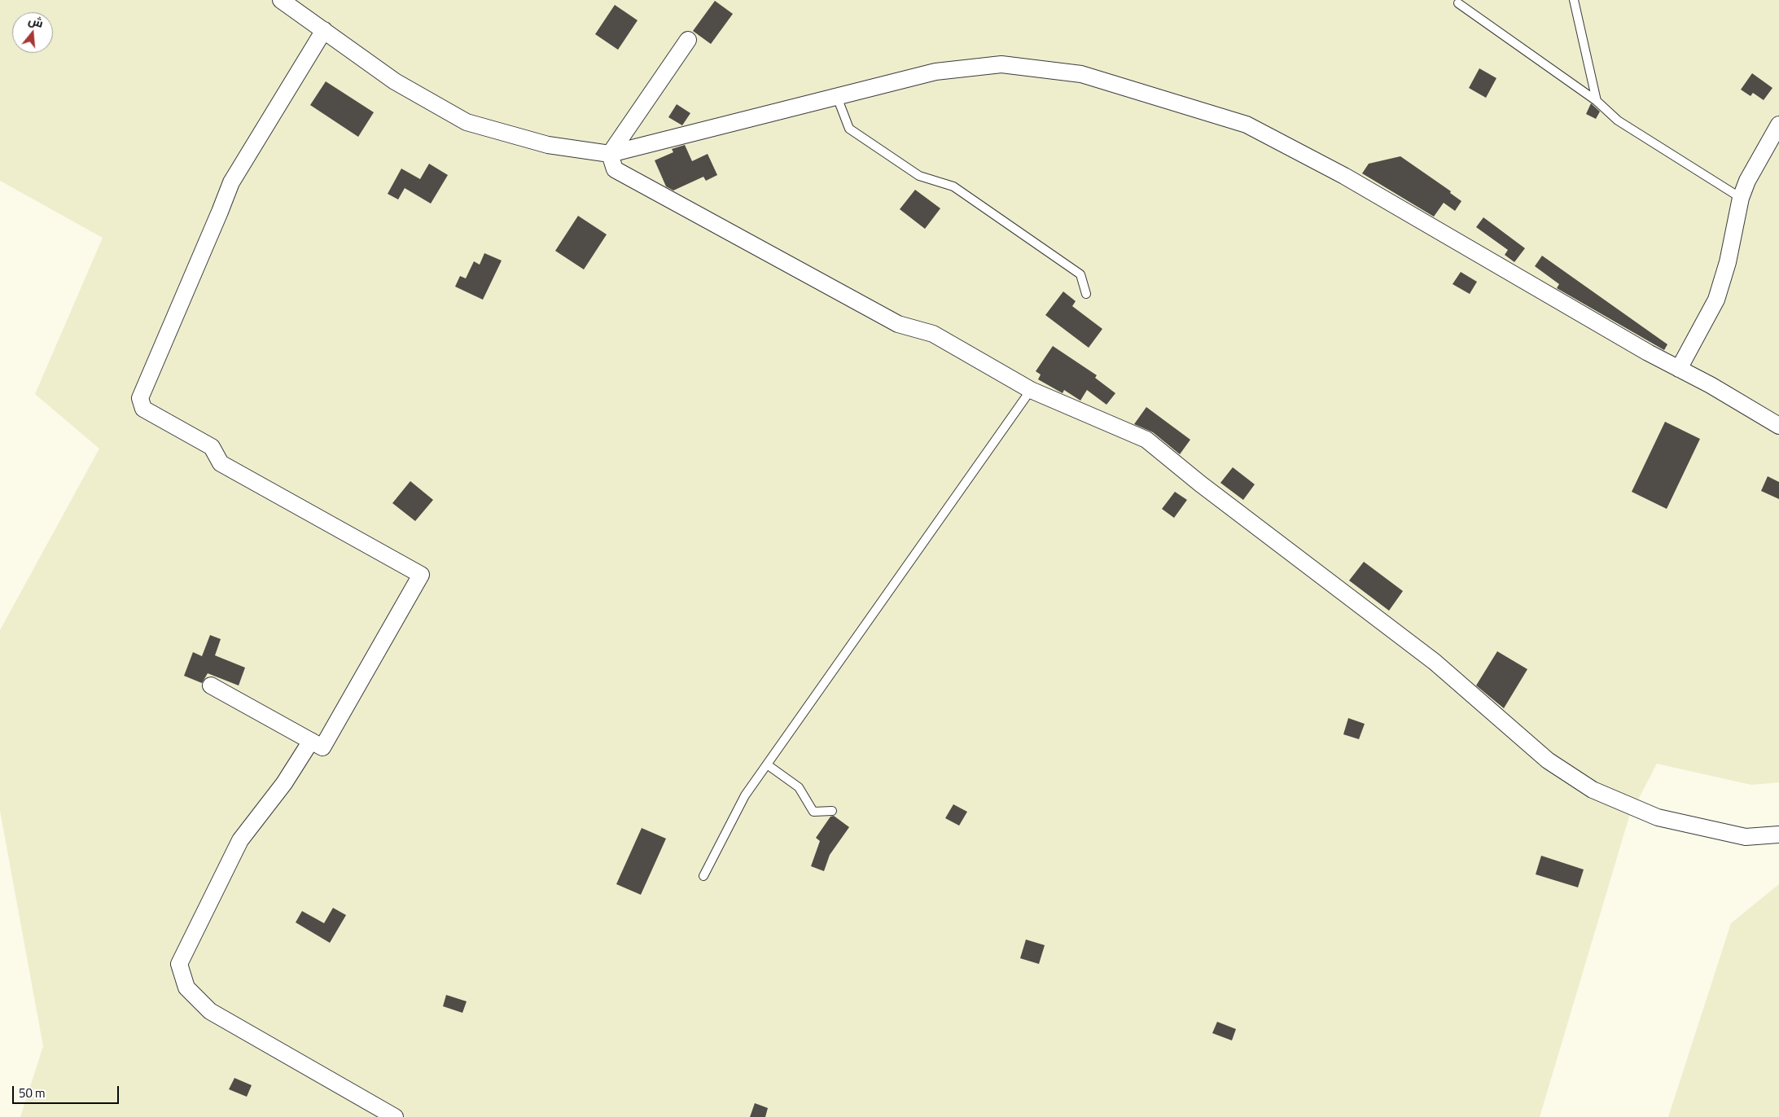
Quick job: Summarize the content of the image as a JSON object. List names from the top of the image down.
{
  "scale_bar": "50 m",
  "north": "top"
}
